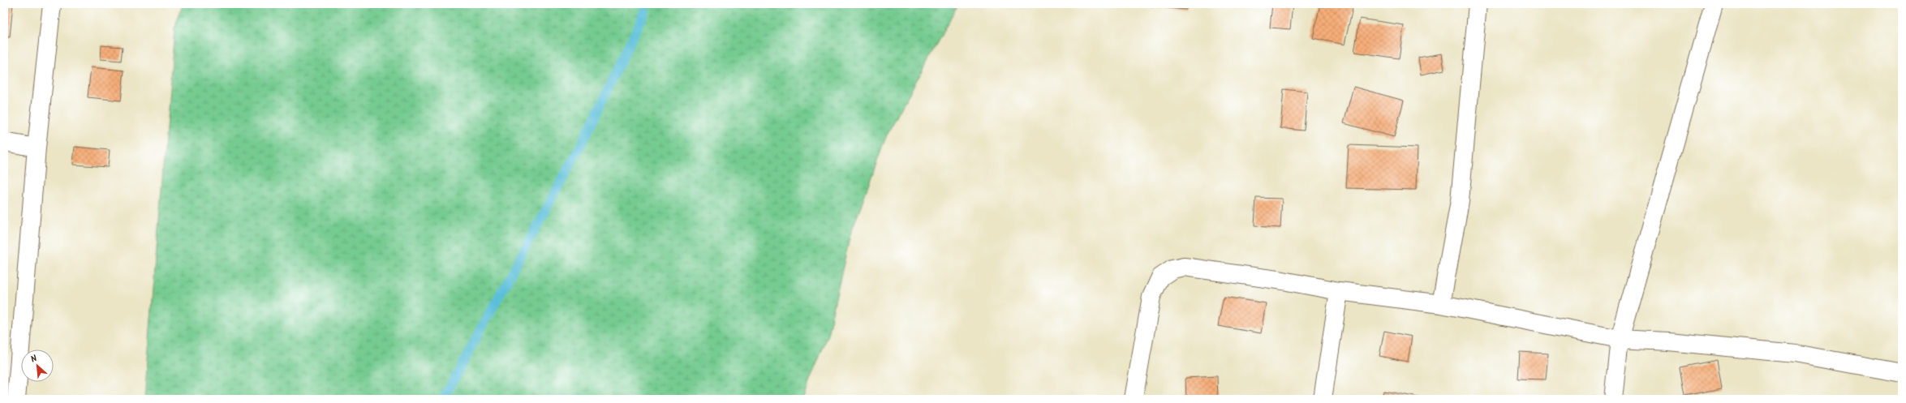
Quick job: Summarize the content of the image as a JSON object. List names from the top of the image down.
{
  "north": "top left"
}
